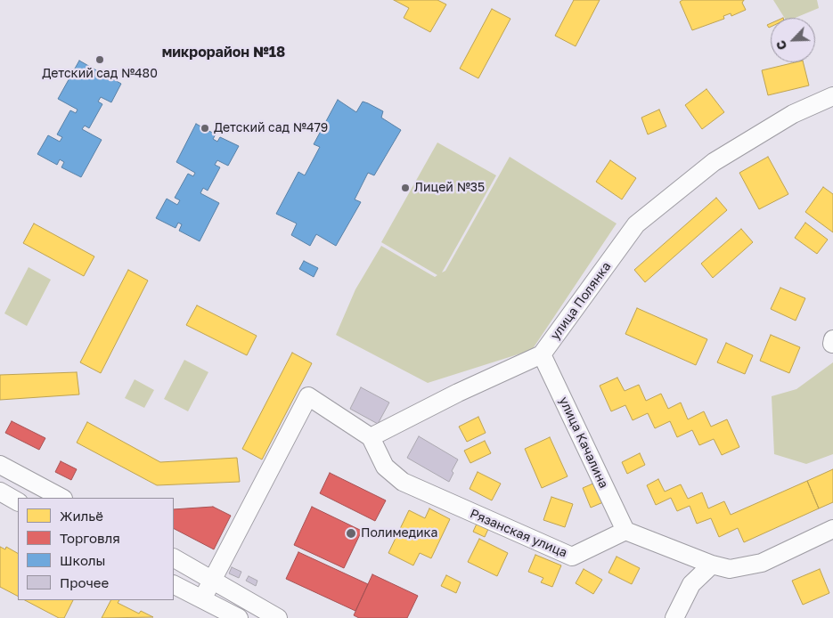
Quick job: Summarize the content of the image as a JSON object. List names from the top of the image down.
{
  "streets": {
    "street": ["улица Полянка", "улица Качалина", "Рязанская улица"]
  },
  "crossings": [
    ["улица Полянка", "улица Качалина"],
    ["улица Полянка", "Рязанская улица"],
    ["улица Качалина", "Рязанская улица"]
  ],
  "districts": ["микрорайон №18"],
  "places": [
    "Детский сад №480",
    "Детский сад №479",
    "Лицей №35",
    "Полимедика"
  ],
  "legend": [
    "Жильё",
    "Торговля",
    "Школы",
    "Прочее"
  ],
  "north": "bottom left"
}
